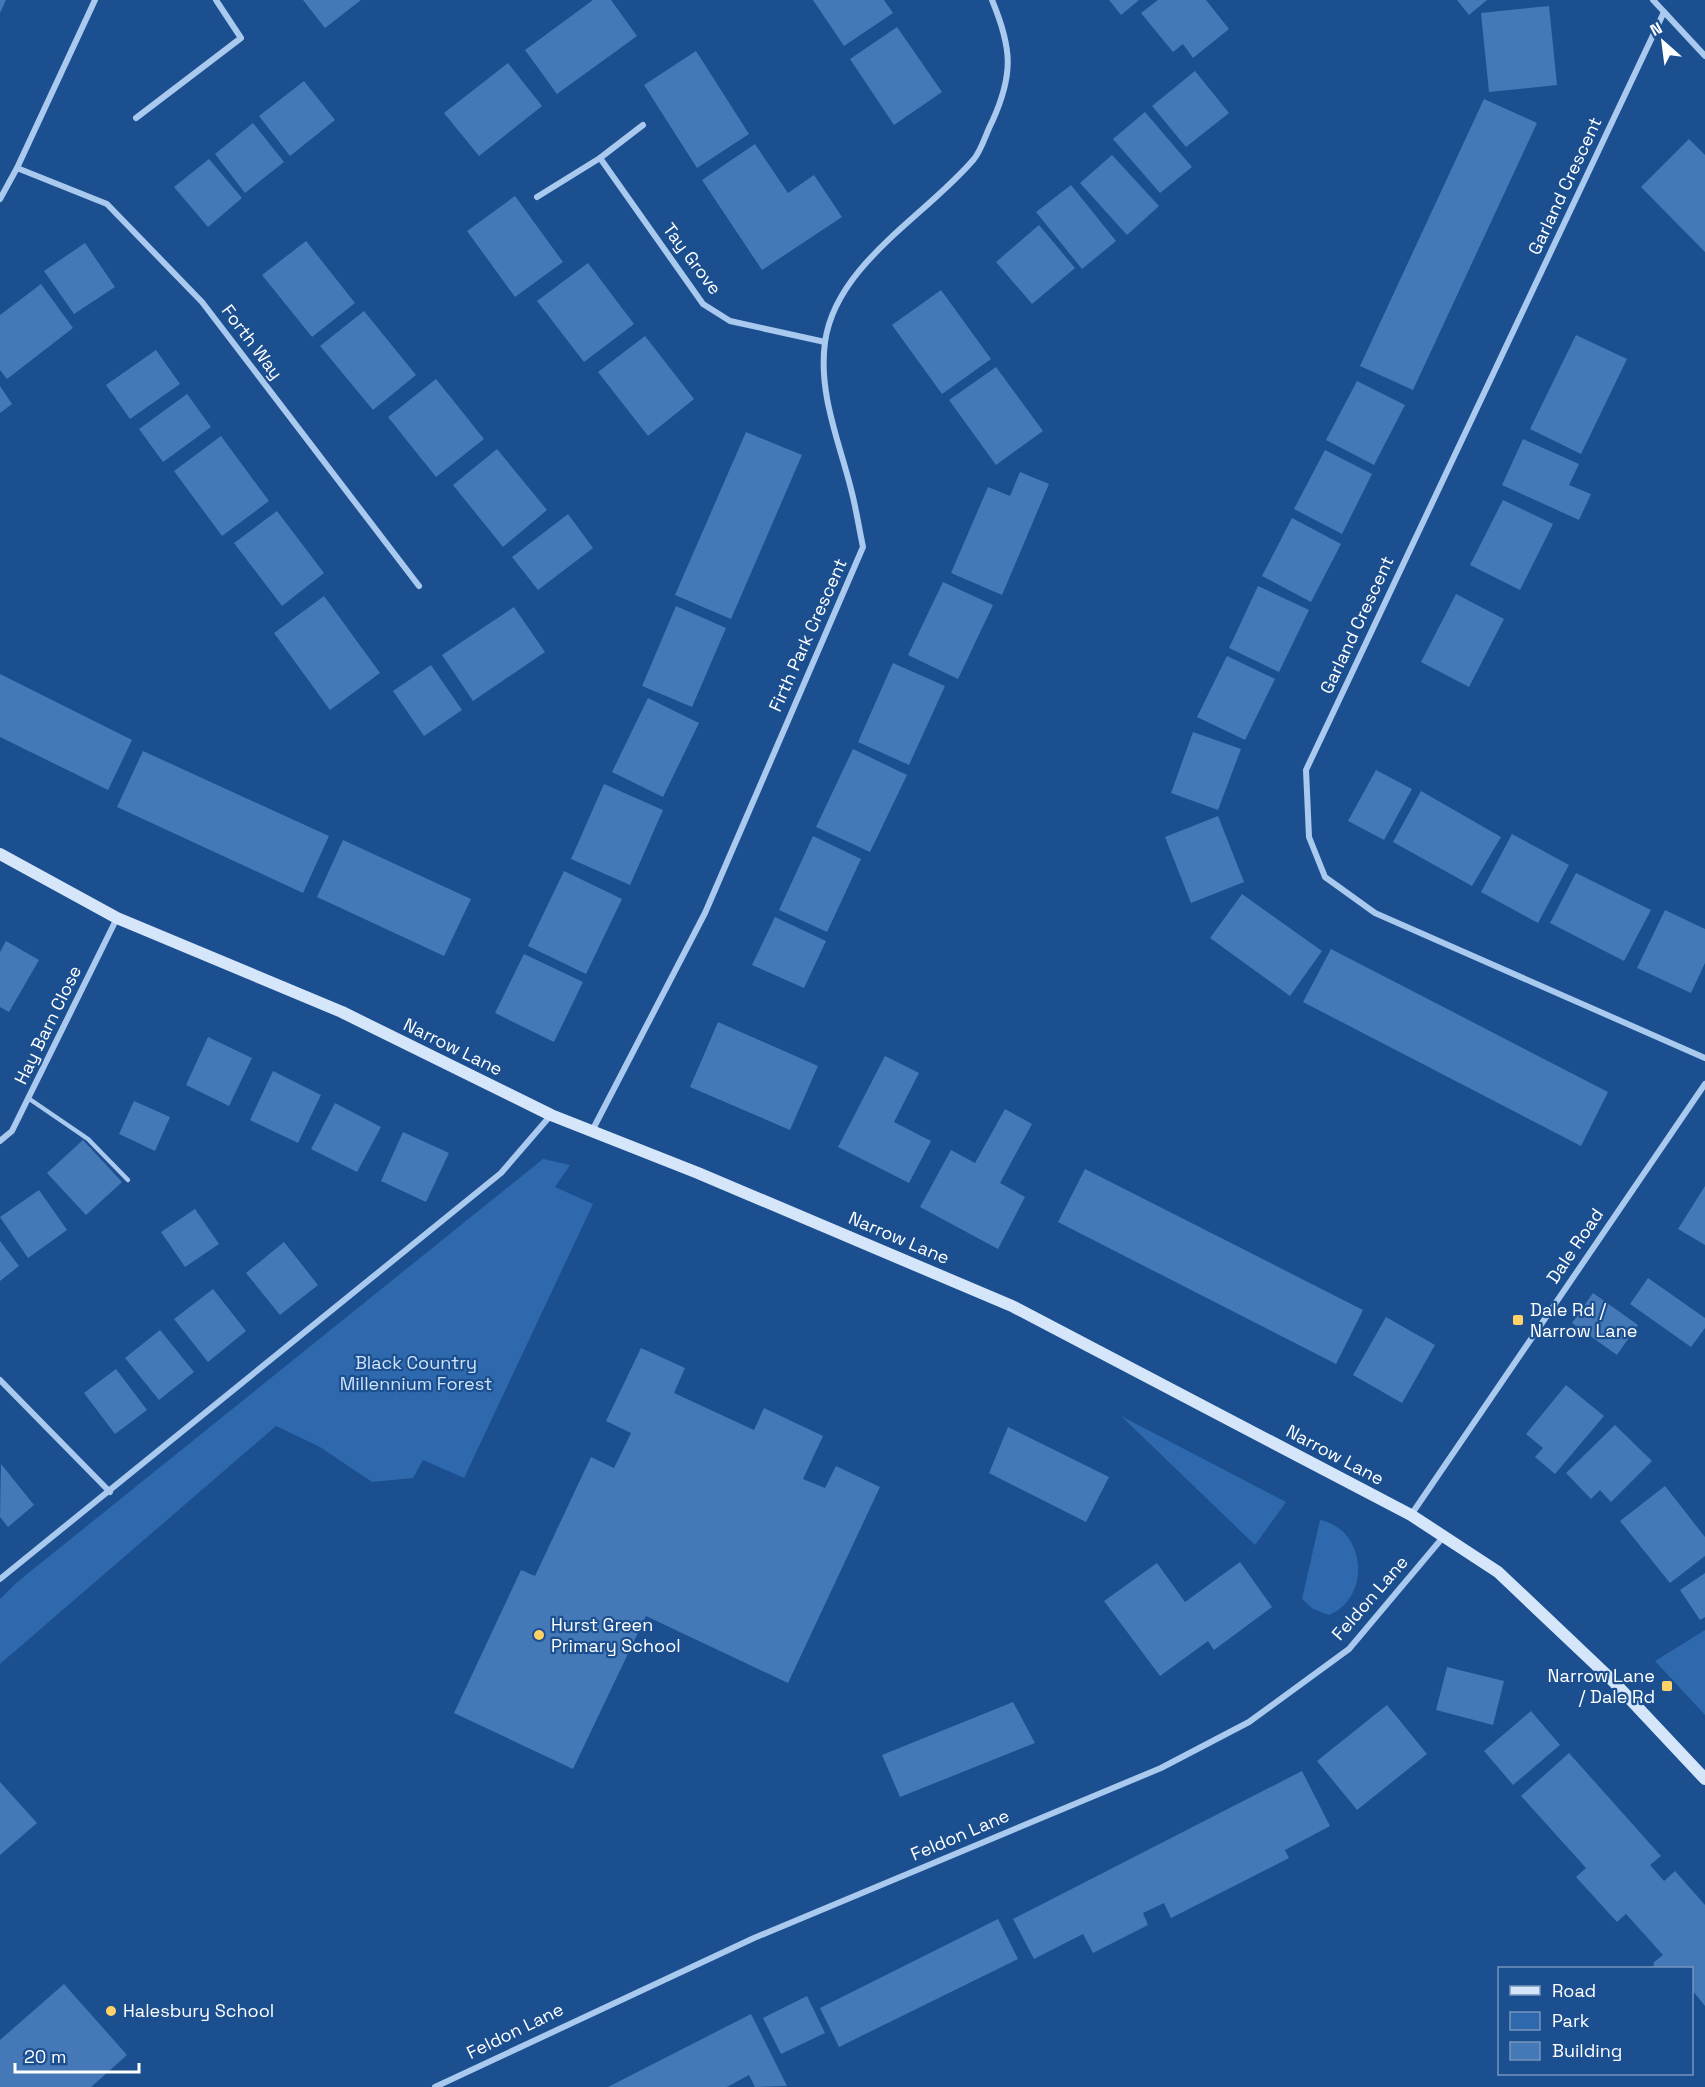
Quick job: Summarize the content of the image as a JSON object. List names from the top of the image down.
{
  "streets": {
    "main road": ["Narrow Lane"],
    "street": [
      "Garland Crescent",
      "Tay Grove",
      "Forth Way",
      "Firth Park Crescent",
      "Hay Barn Close",
      "Dale Road",
      "Feldon Lane"
    ]
  },
  "crossings": [
    ["Tay Grove", "Firth Park Crescent"],
    ["Firth Park Crescent", "Narrow Lane"],
    ["Hay Barn Close", "Narrow Lane"],
    ["Narrow Lane", "Dale Road"],
    ["Narrow Lane", "Feldon Lane"]
  ],
  "parks": ["Black Country Millennium Forest"],
  "places": {
    "transit": ["Dale Rd / Narrow Lane", "Narrow Lane / Dale Rd"],
    "other": ["Hurst Green Primary School", "Halesbury School"]
  },
  "legend": ["Road", "Park", "Building"],
  "scale_bar": "20 m",
  "north": "top left"
}
